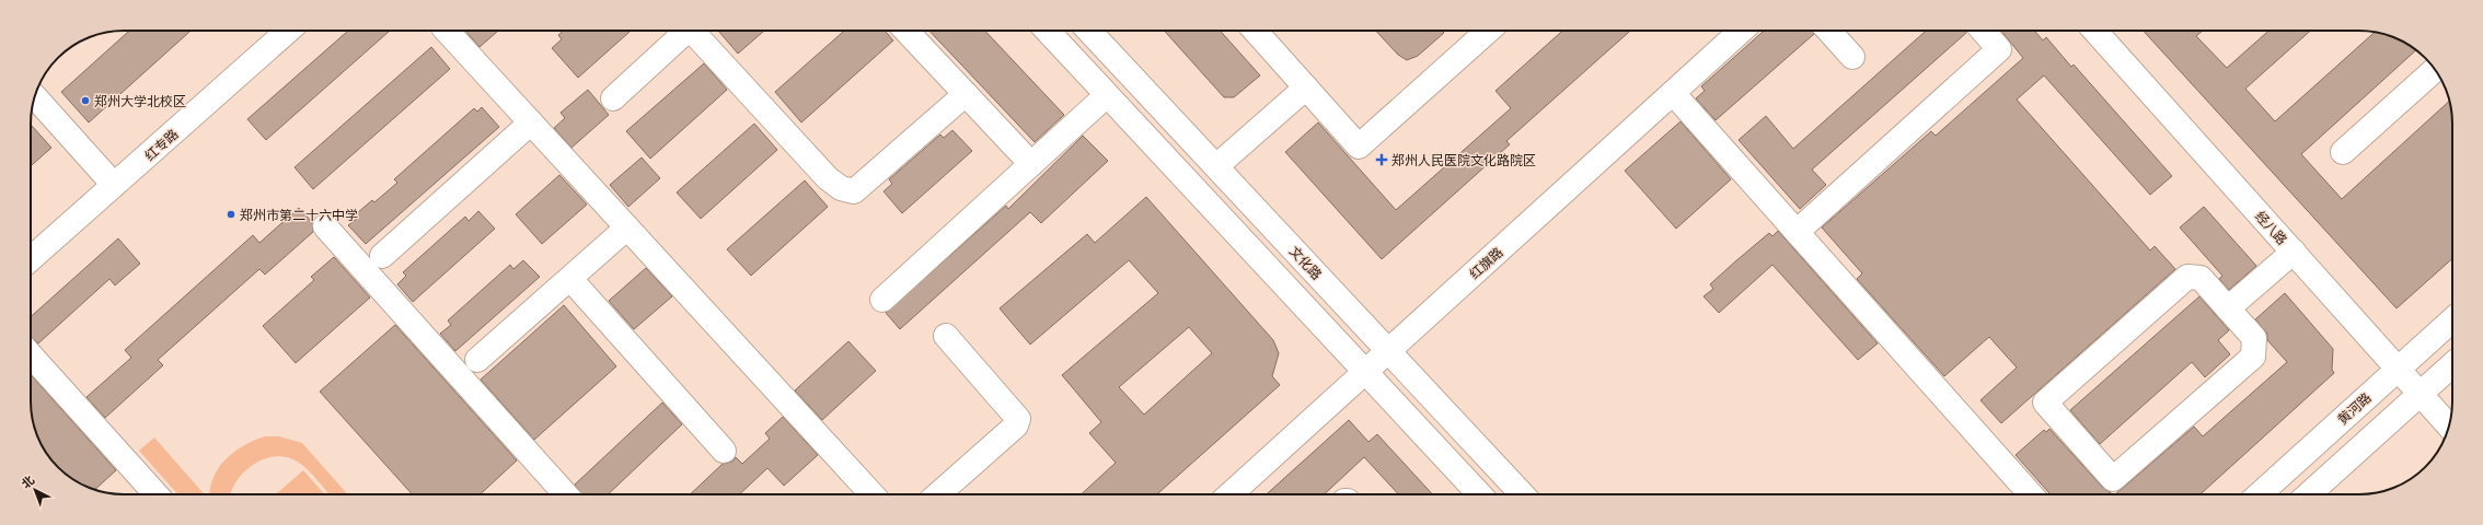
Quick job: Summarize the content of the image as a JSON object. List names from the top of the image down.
{
  "streets": {
    "street": [
      "红专路",
      "经八路",
      "文化路",
      "红旗路",
      "黄河路"
    ]
  },
  "crossings": [
    ["经八路", "黄河路"],
    ["文化路", "红旗路"]
  ],
  "places": {
    "other": ["郑州大学北校区", "郑州市第二十六中学"],
    "health": ["郑州人民医院文化路院区"]
  },
  "north": "top left"
}
